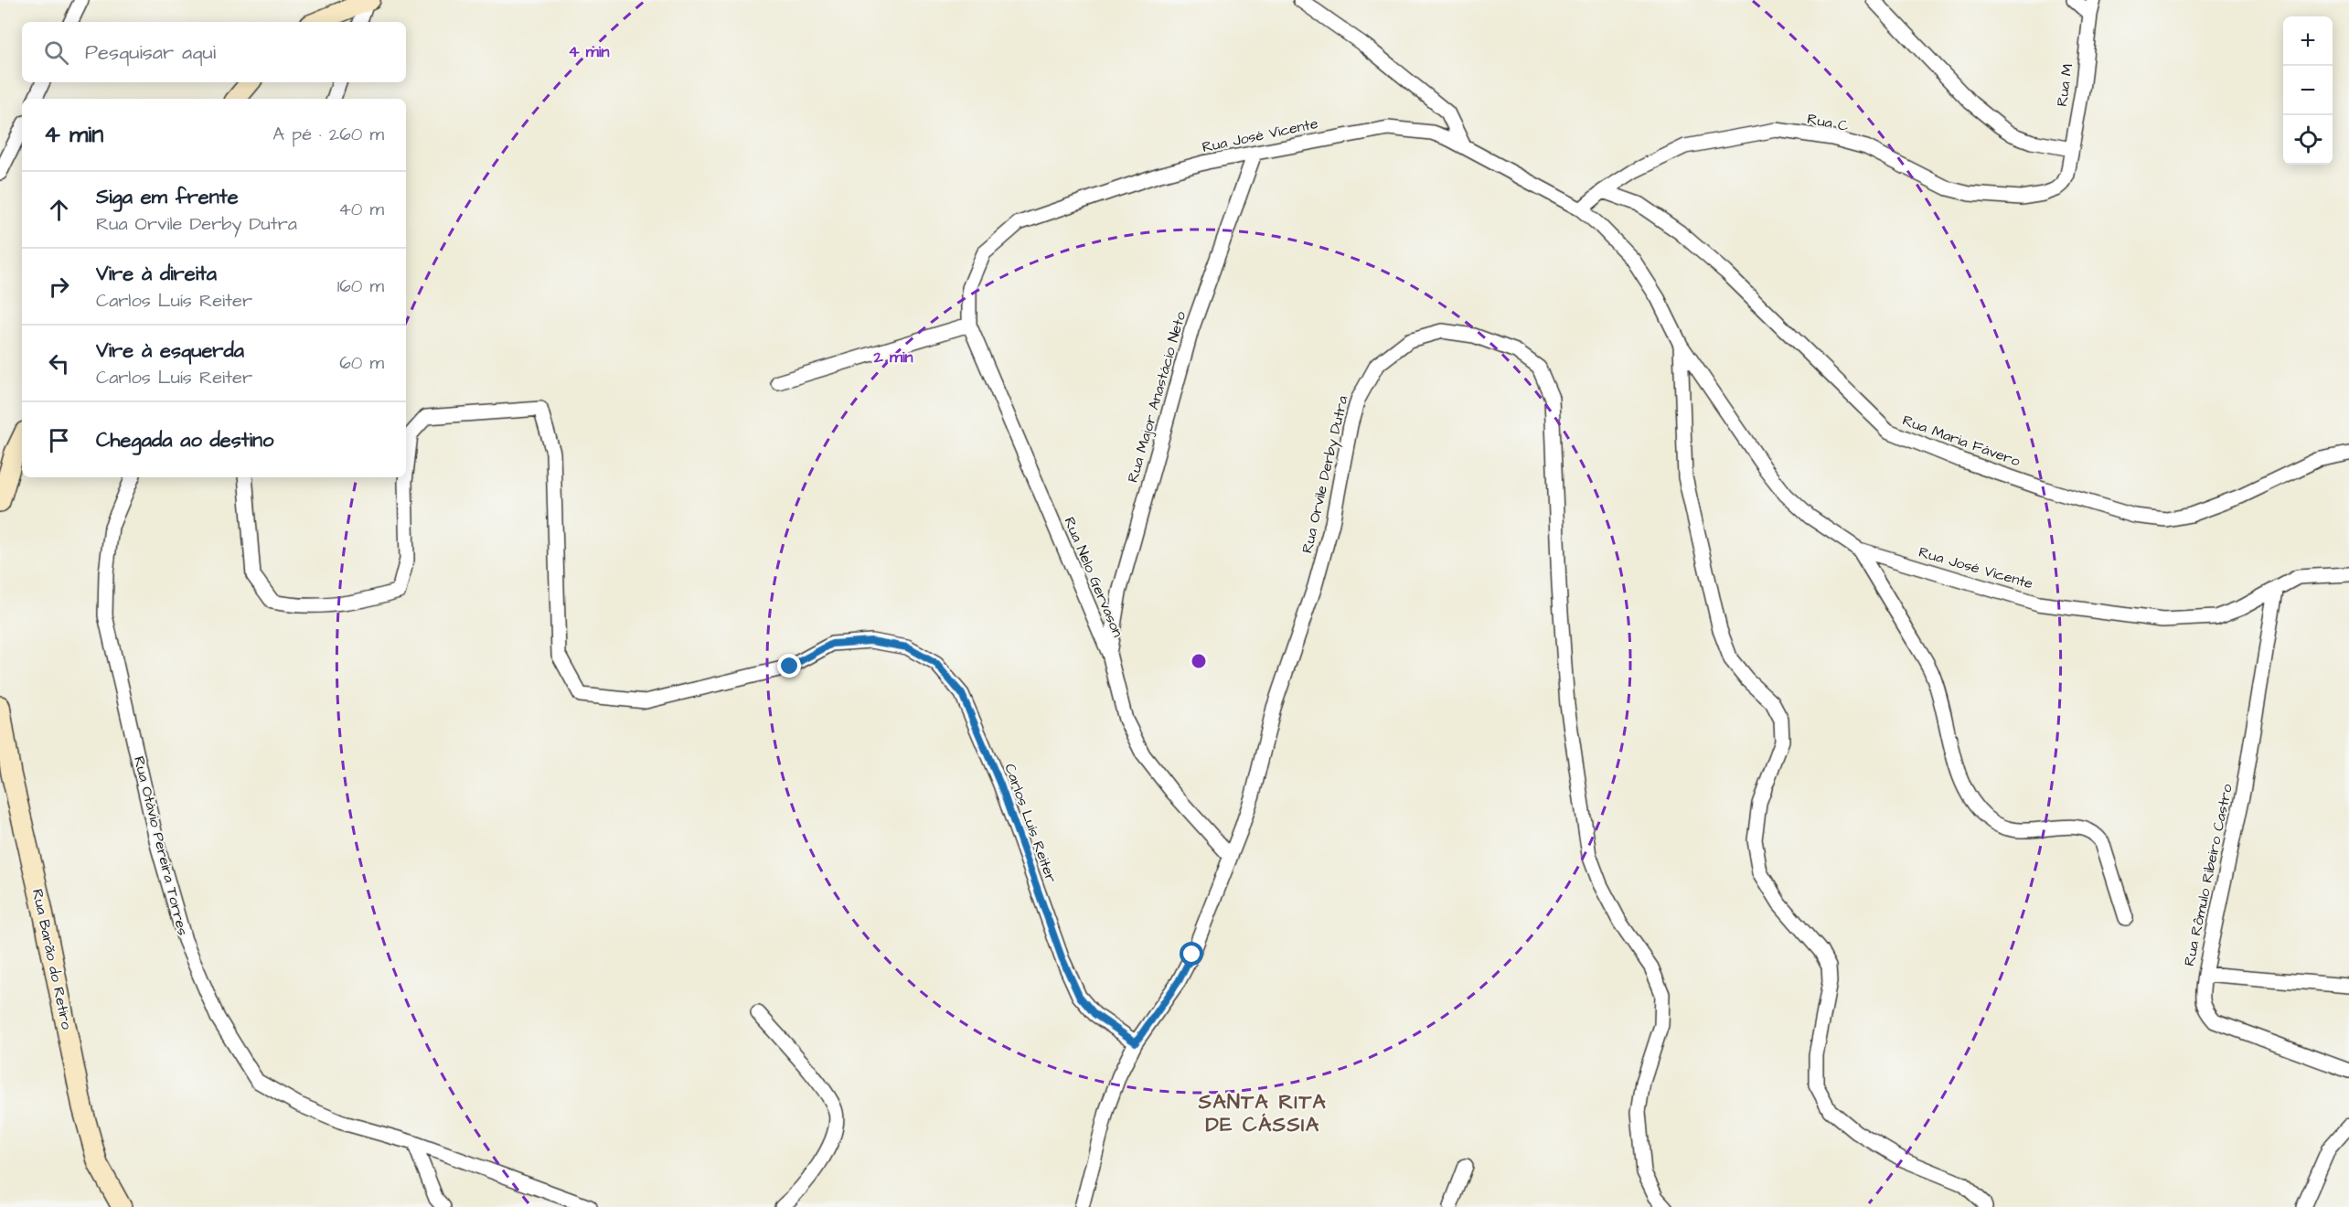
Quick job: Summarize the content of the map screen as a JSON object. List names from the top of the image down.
{
  "streets": {
    "main road": ["Rua Barão do Retiro"],
    "street": [
      "Rua M",
      "Rua C",
      "Rua José Vicente",
      "Rua Major Anastácio Neto",
      "Rua Maria Fávero",
      "Rua Orvile Derby Dutra",
      "Rua Nelo Gervason",
      "Carlos Luís Reiter",
      "Rua Otávio Pereira Torres",
      "Rua Rômulo Ribeiro Castro"
    ]
  },
  "crossings": [
    ["Rua M", "Rua C"],
    ["Rua C", "Rua José Vicente"],
    ["Rua C", "Rua Maria Fávero"],
    ["Rua José Vicente", "Rua Major Anastácio Neto"],
    ["Rua José Vicente", "Rua Nelo Gervason"],
    ["Rua José Vicente", "Rua Rômulo Ribeiro Castro"],
    ["Rua Major Anastácio Neto", "Rua Nelo Gervason"],
    ["Rua Orvile Derby Dutra", "Rua Nelo Gervason"],
    ["Rua Orvile Derby Dutra", "Carlos Luís Reiter"]
  ],
  "districts": ["SANTA RITA DE CÁSSIA"],
  "page": {
    "map_buttons": ["+", "−"],
    "search": "Pesquisar aqui",
    "heading": ["4 min", "A pé · 260 m"],
    "list": [
      ["Siga em frente", "Rua Orvile Derby Dutra", "40 m"],
      ["Vire à direita", "Carlos Luís Reiter", "160 m"],
      ["Vire à esquerda", "Carlos Luís Reiter", "60 m"],
      "Chegada ao destino"
    ]
  },
  "rings": ["4 min", "2 min"]
}
